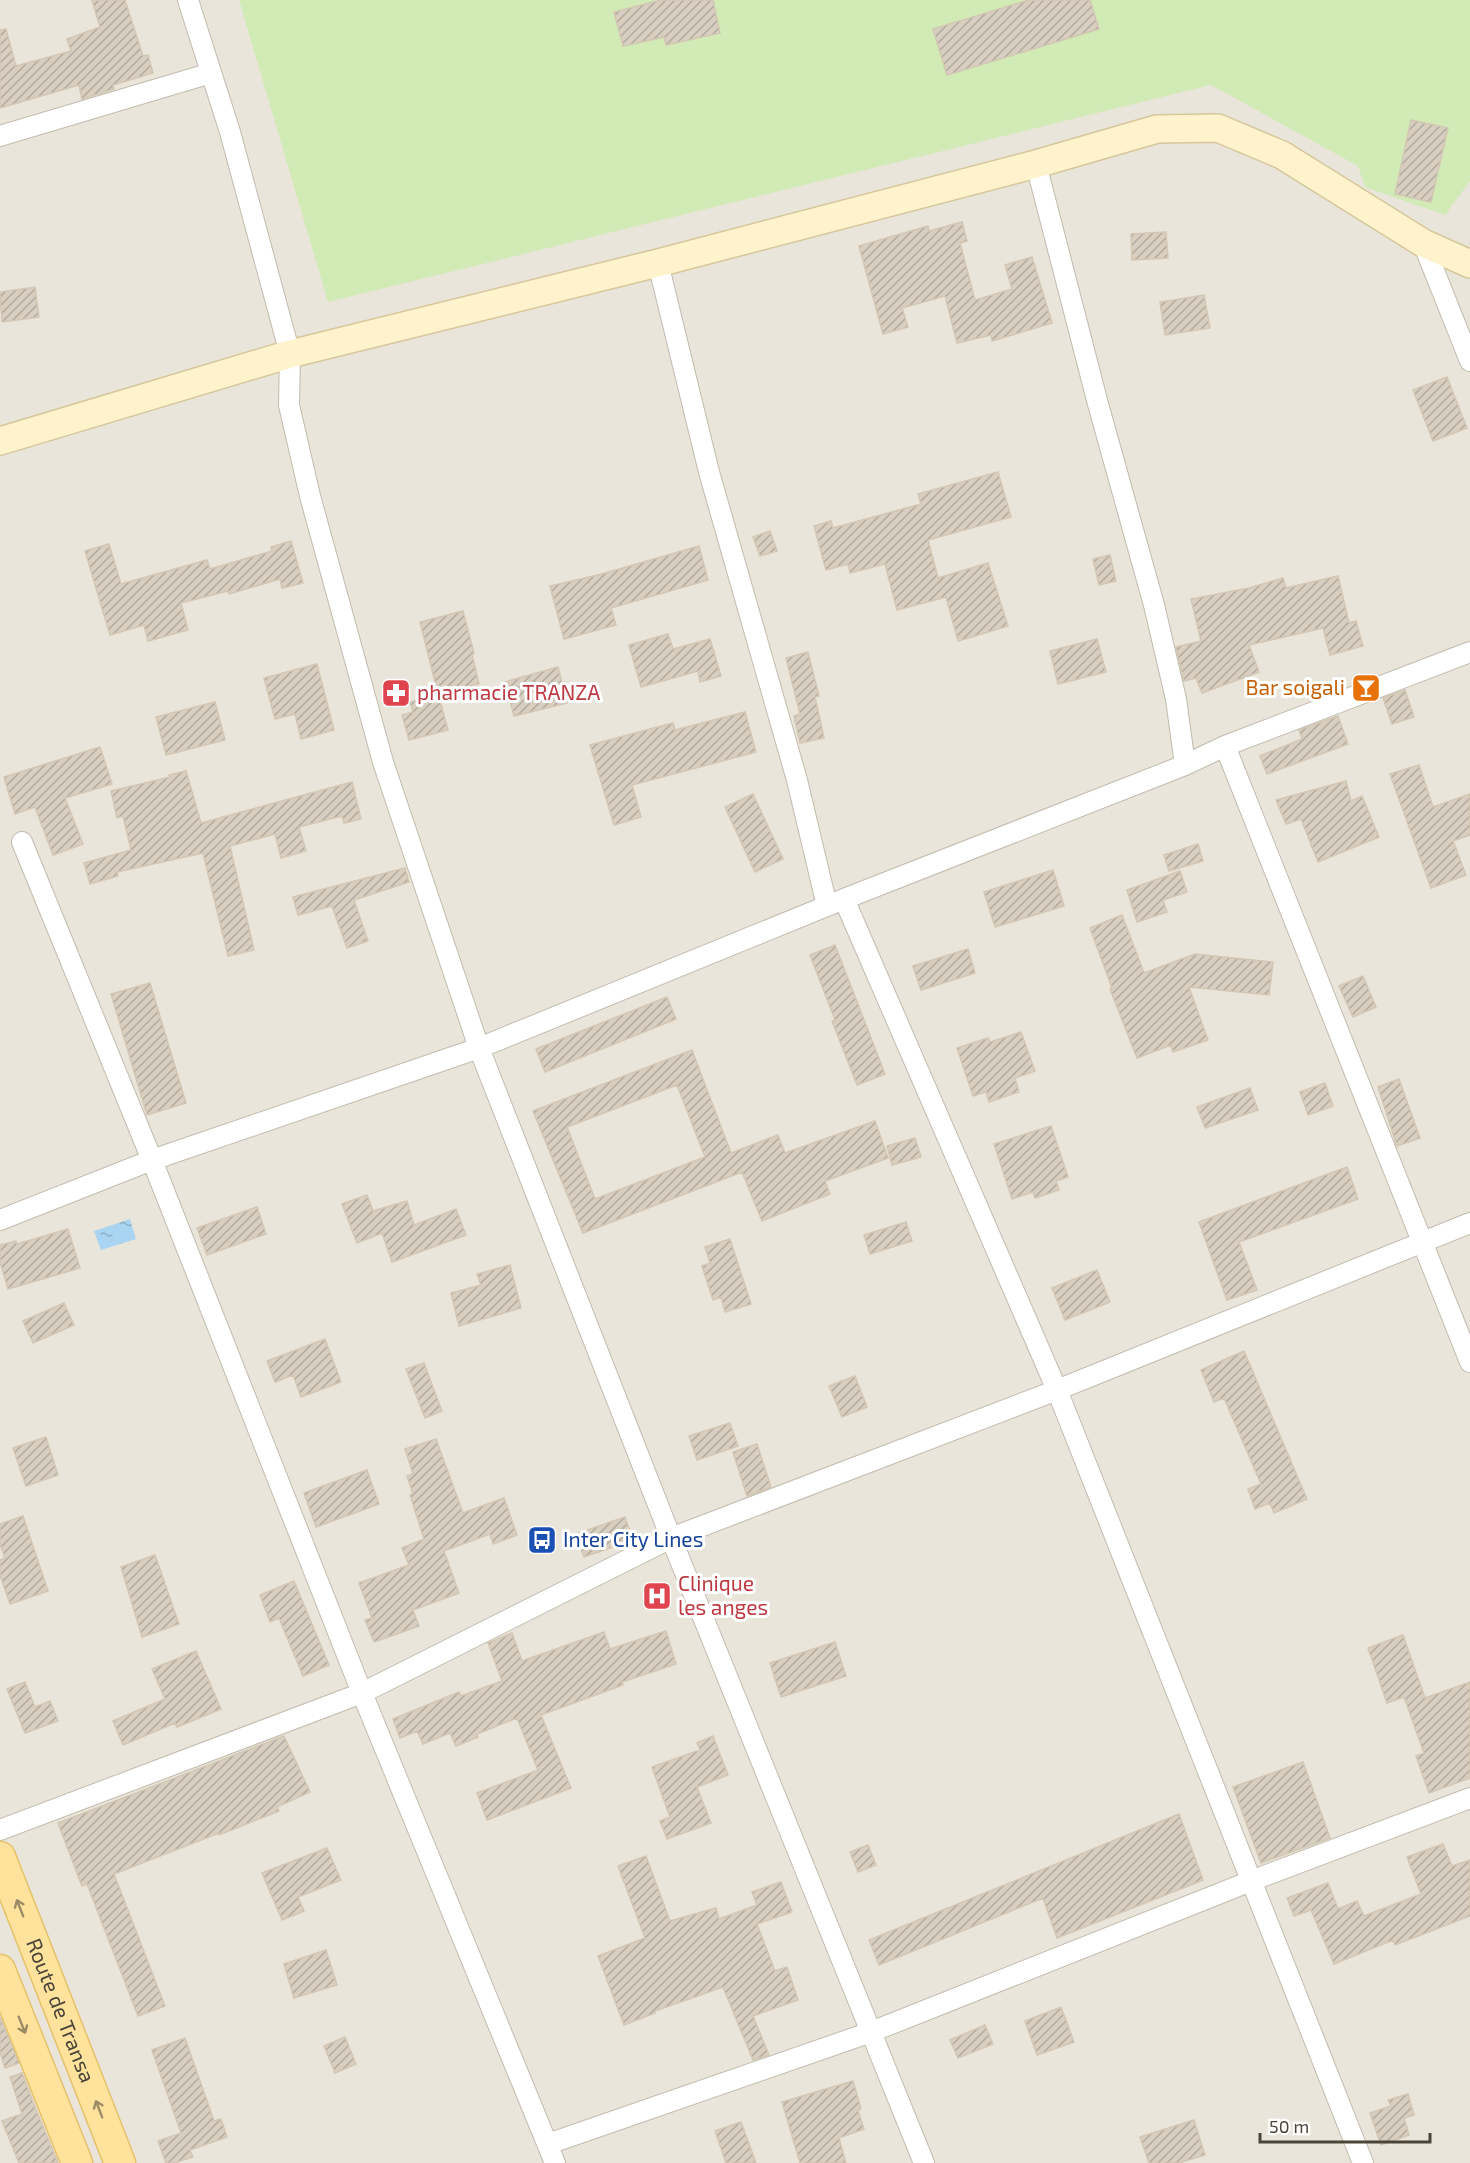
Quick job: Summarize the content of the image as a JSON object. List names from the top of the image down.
{
  "streets": {
    "main road": ["Route de Transa"]
  },
  "places": {
    "bar": ["Bar soigali"],
    "pharmacy": ["pharmacie TRANZA"],
    "bus stop": ["Inter City Lines"],
    "hospital": ["Clinique les anges"]
  },
  "scale_bar": "50 m"
}
